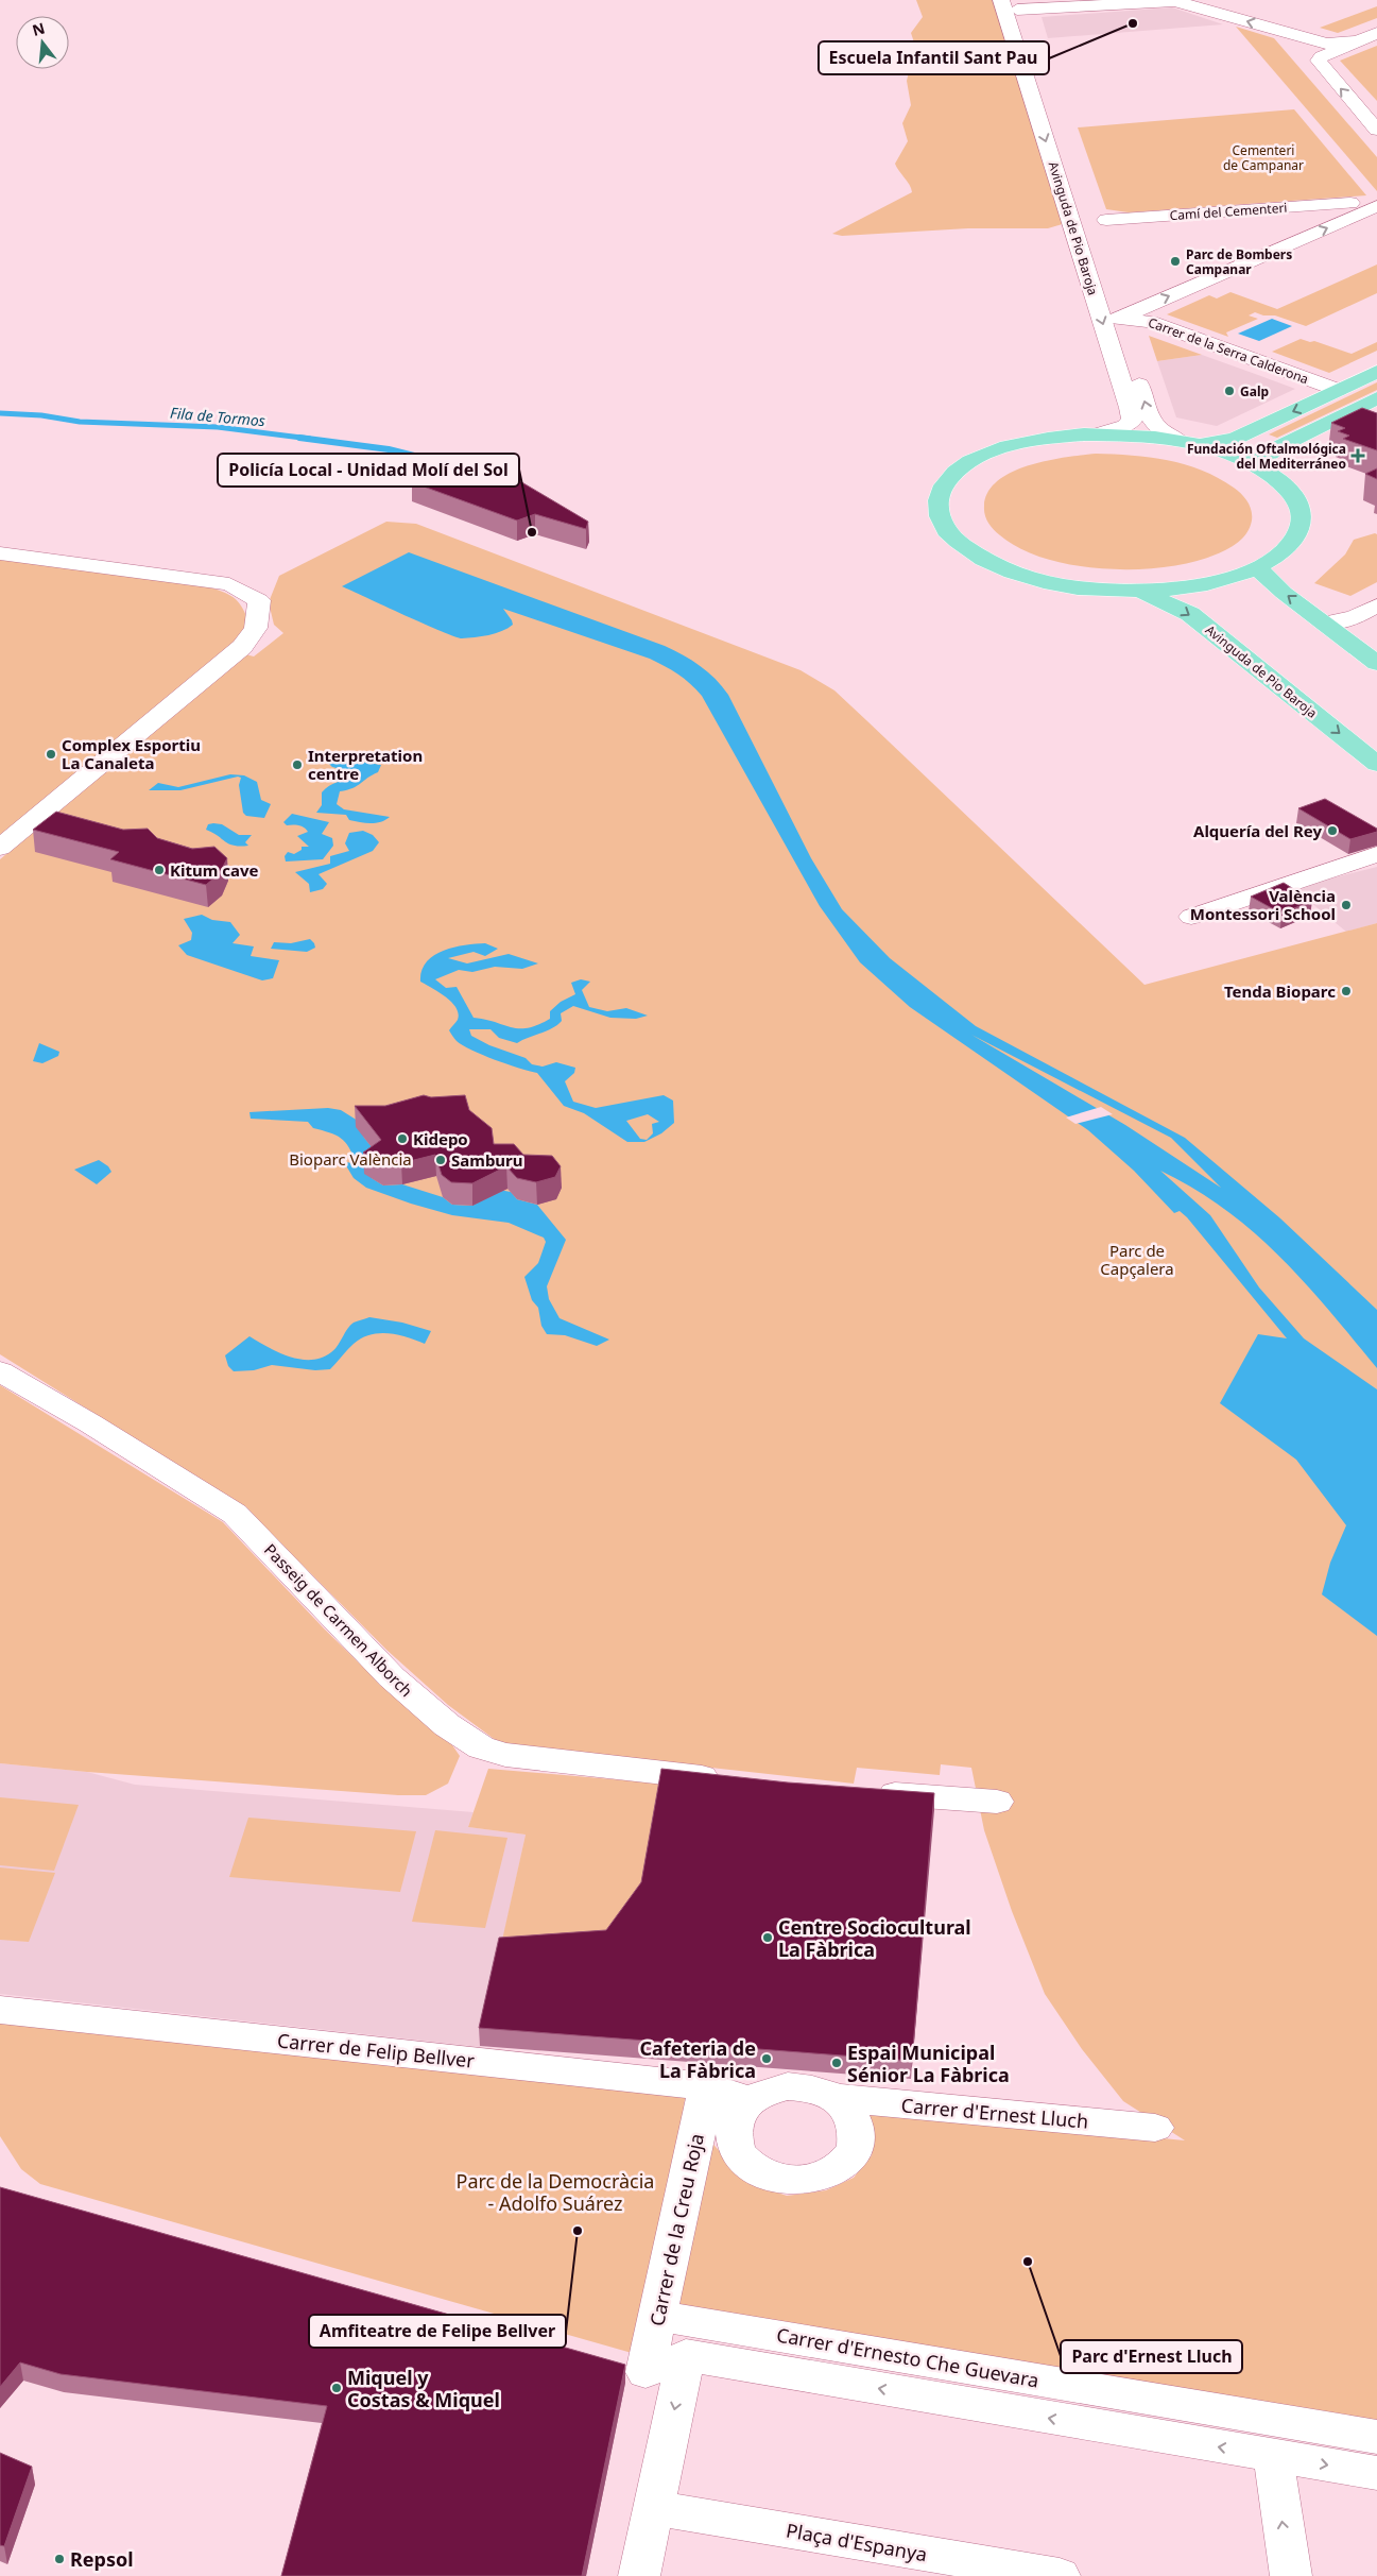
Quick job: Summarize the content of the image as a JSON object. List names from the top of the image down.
{
  "streets": {
    "main road": ["Avinguda de Pio Baroja"],
    "street": [
      "Camí del Cementeri",
      "Carrer de la Serra Calderona",
      "Passeig de Carmen Alborch",
      "Carrer de Felip Bellver",
      "Carrer d'Ernest Lluch",
      "Carrer de la Creu Roja",
      "Carrer d'Ernesto Che Guevara",
      "Plaça d'Espanya"
    ]
  },
  "crossings": [
    ["Avinguda de Pio Baroja", "Carrer de la Serra Calderona"],
    ["Carrer de Felip Bellver", "Carrer d'Ernest Lluch"],
    ["Carrer de Felip Bellver", "Carrer de la Creu Roja"],
    ["Carrer de la Creu Roja", "Carrer d'Ernesto Che Guevara"],
    ["Carrer d'Ernesto Che Guevara", "Plaça d'Espanya"]
  ],
  "water": ["Fila de Tormos"],
  "parks": [
    "Cementeri de Campanar",
    "Bioparc València",
    "Parc de Capçalera",
    "Parc de la Democràcia - Adolfo Suárez"
  ],
  "places": {
    "other": [
      "Escuela Infantil Sant Pau",
      "Parc de Bombers Campanar",
      "Galp",
      "Policía Local - Unidad Molí del Sol",
      "Complex Esportiu La Canaleta",
      "Interpretation centre",
      "Alquería del Rey",
      "Kitum cave",
      "València Montessori School",
      "Tenda Bioparc",
      "Kidepo",
      "Samburu",
      "Centre Sociocultural La Fàbrica",
      "Cafeteria de La Fàbrica",
      "Espai Municipal Sénior La Fàbrica",
      "Amfiteatre de Felipe Bellver",
      "Parc d'Ernest Lluch",
      "Miquel y Costas & Miquel",
      "Repsol"
    ],
    "health": ["Fundación Oftalmológica del Mediterráneo"]
  },
  "north": "top"
}
